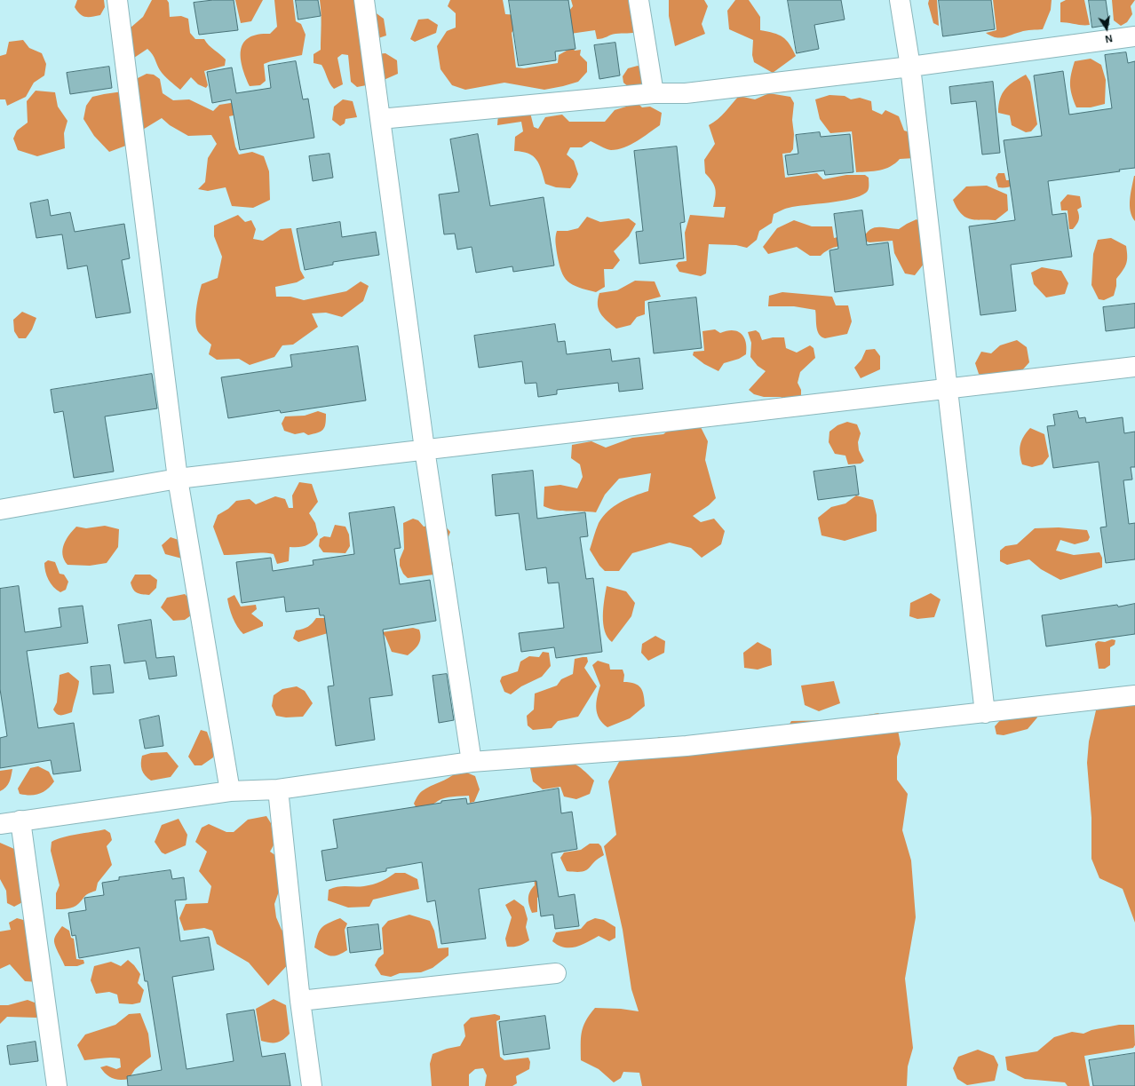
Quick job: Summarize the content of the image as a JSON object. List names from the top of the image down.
{
  "north": "bottom"
}
